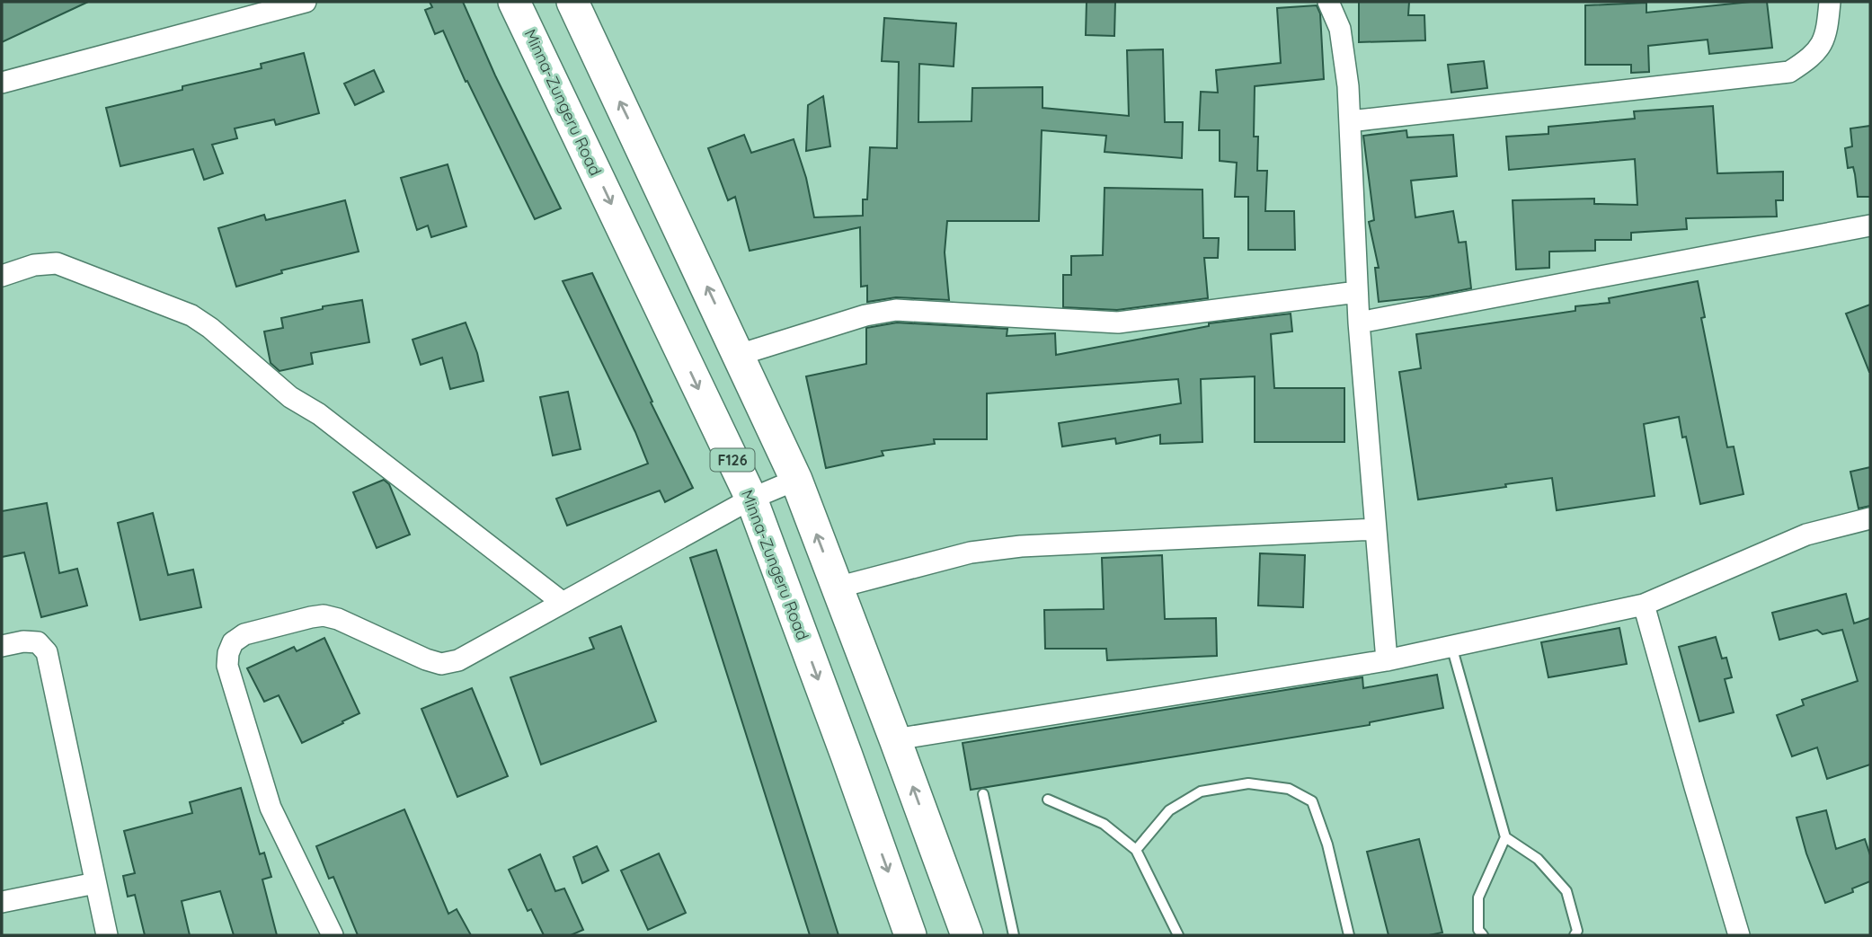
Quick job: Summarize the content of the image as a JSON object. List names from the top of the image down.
{
  "streets": {
    "main road": ["Minna-Zungeru Road", "F126"]
  }
}
